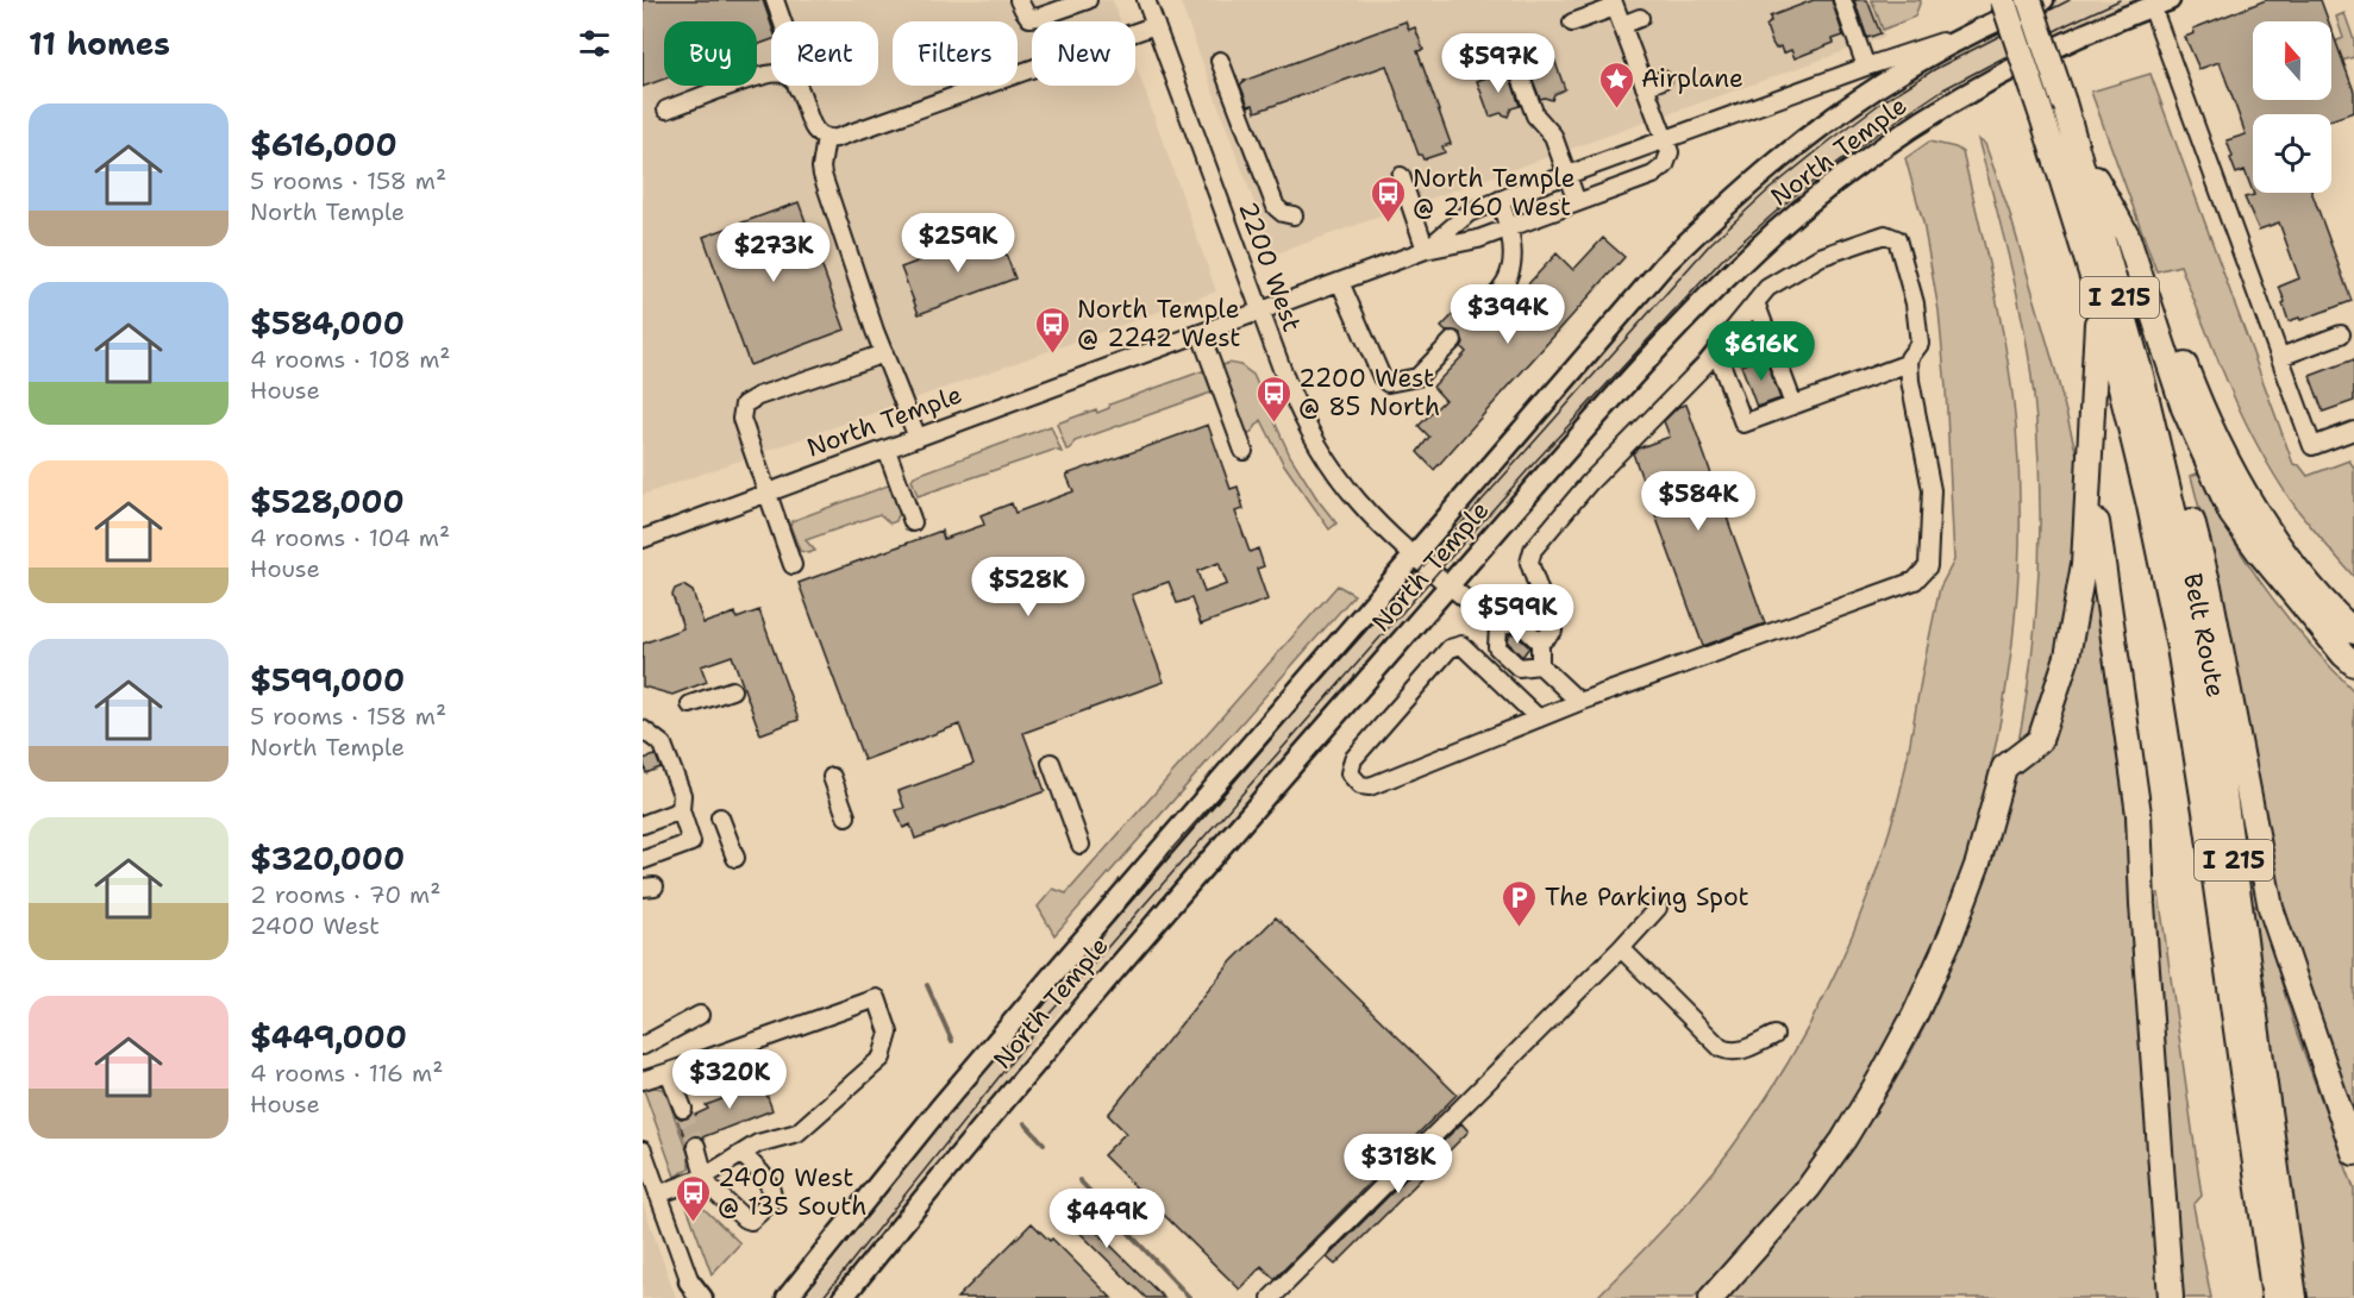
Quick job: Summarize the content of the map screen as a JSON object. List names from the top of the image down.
{
  "streets": {
    "highway": ["I 215", "Belt Route"],
    "main road": ["North Temple"],
    "street": ["2200 West"]
  },
  "crossings": [
    ["North Temple", "2200 West"]
  ],
  "places": {
    "place": ["Airplane"],
    "bus stop": [
      "North Temple @ 2160 West",
      "North Temple @ 2242 West",
      "2200 West @ 85 North",
      "2400 West @ 135 South"
    ],
    "parking": ["The Parking Spot"]
  },
  "north": "top",
  "page": {
    "heading": "11 homes",
    "chip": [
      "Buy",
      "Rent",
      "Filters",
      "New"
    ],
    "price": [
      "$597K",
      "$259K",
      "$273K",
      "$394K",
      "$616K",
      "$584K",
      "$528K",
      "$599K",
      "$320K",
      "$318K",
      "$449K"
    ],
    "list": [
      {
        "name": "$616,000",
        "note": "5 rooms · 158 m² · North Temple"
      },
      {
        "name": "$584,000",
        "note": "4 rooms · 108 m² · House"
      },
      {
        "name": "$528,000",
        "note": "4 rooms · 104 m² · House"
      },
      {
        "name": "$599,000",
        "note": "5 rooms · 158 m² · North Temple"
      },
      {
        "name": "$320,000",
        "note": "2 rooms · 70 m² · 2400 West"
      },
      {
        "name": "$449,000",
        "note": "4 rooms · 116 m² · House"
      }
    ]
  }
}
